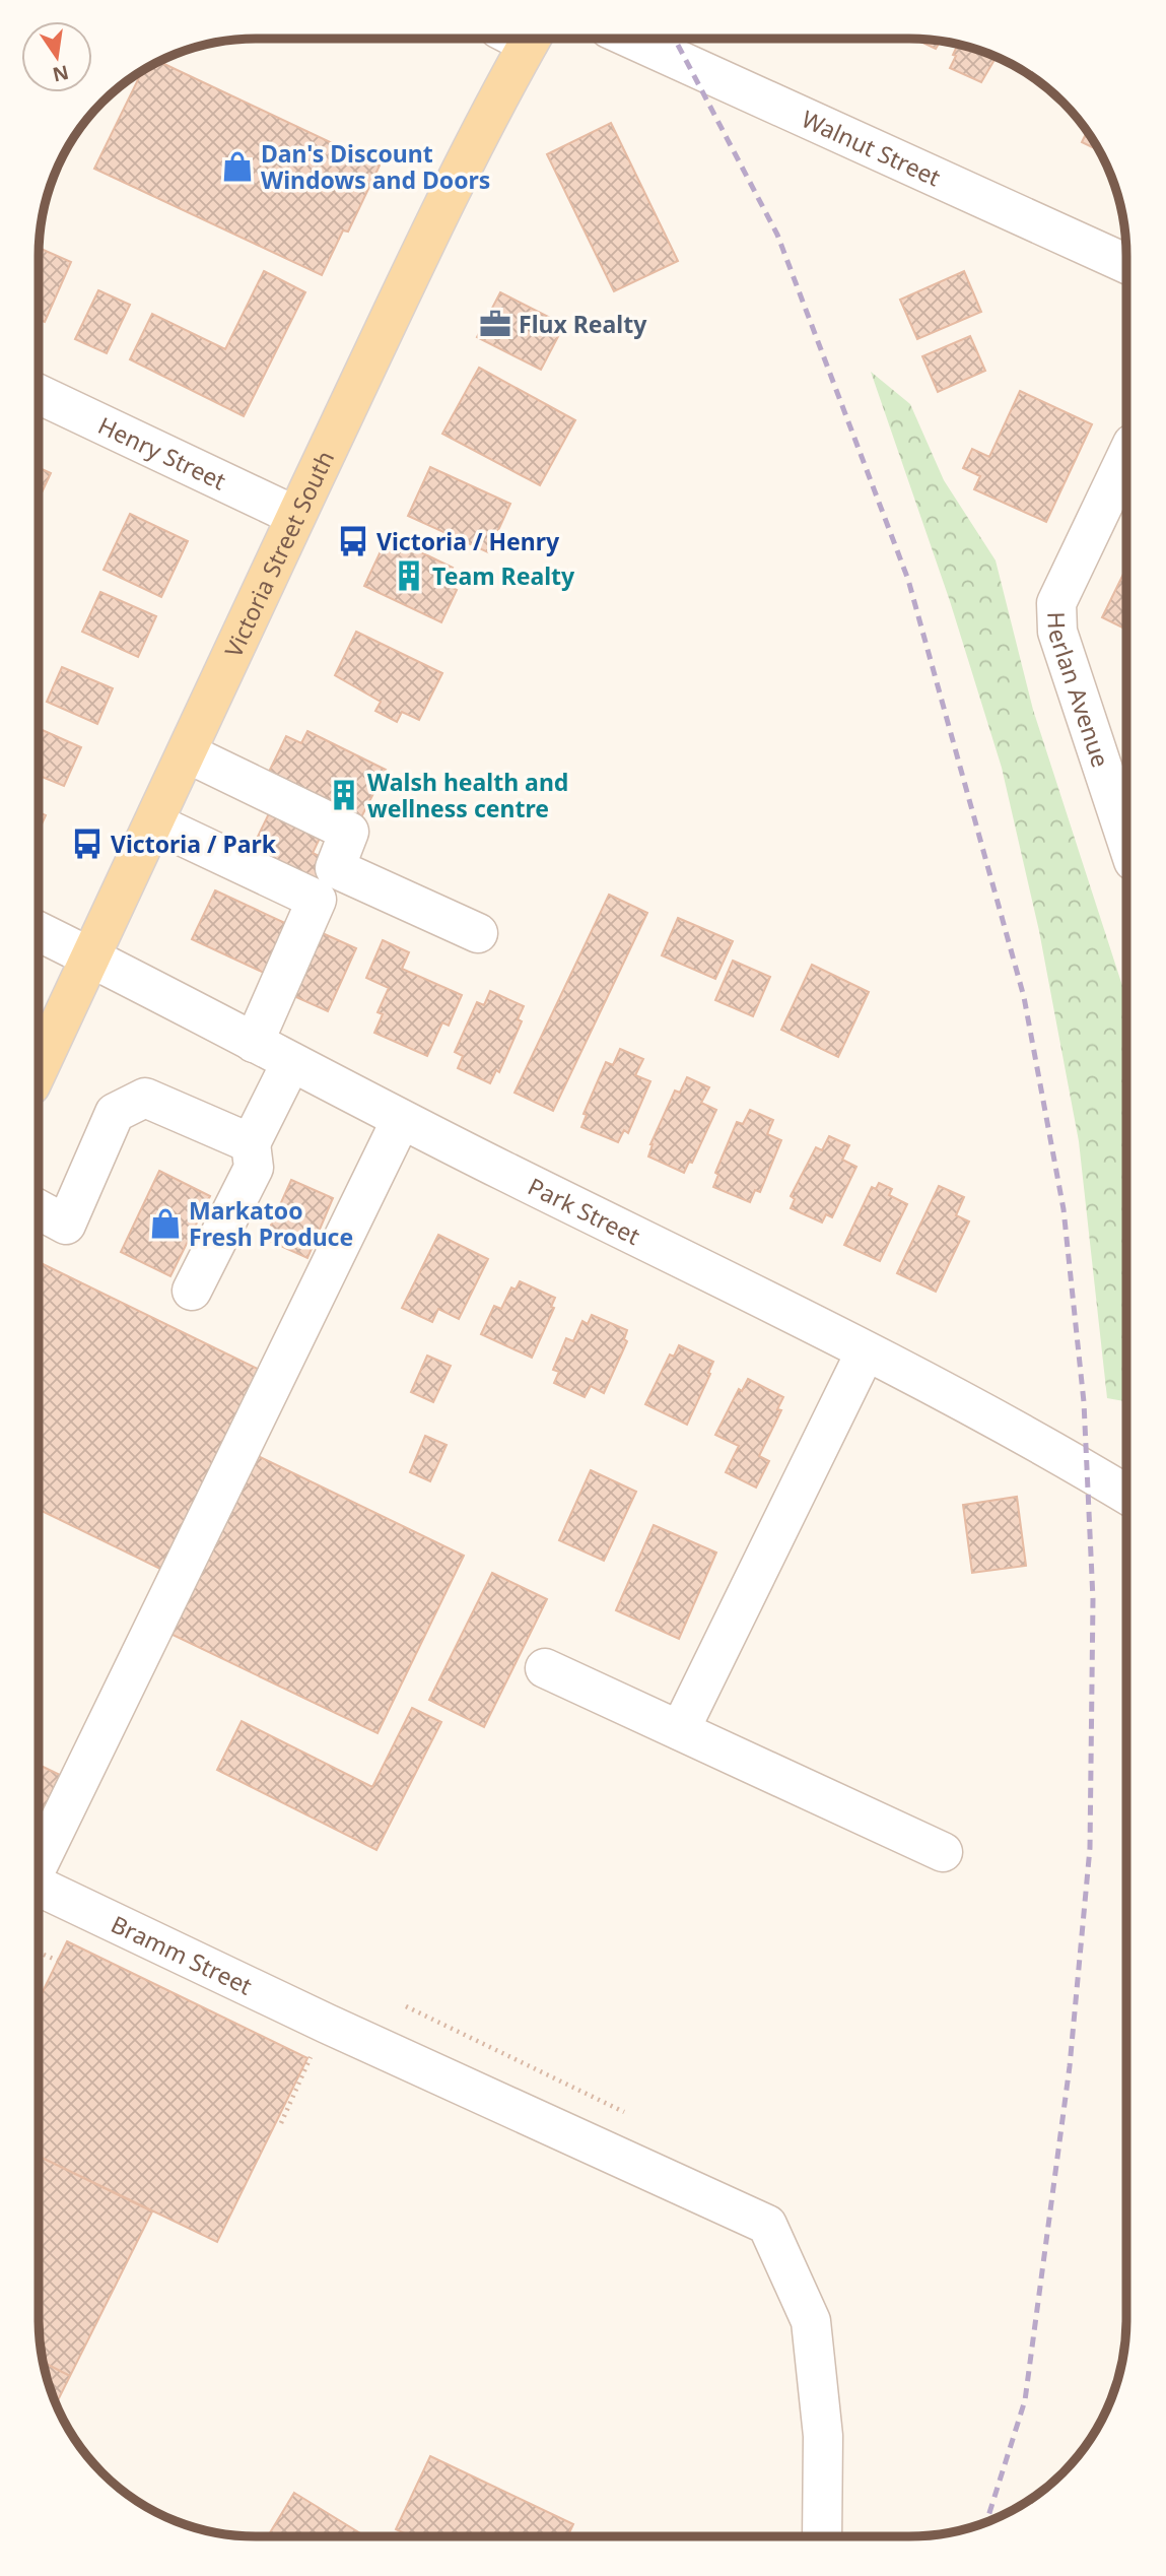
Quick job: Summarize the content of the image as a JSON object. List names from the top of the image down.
{
  "streets": {
    "main road": ["Victoria Street South"],
    "street": [
      "Walnut Street",
      "Henry Street",
      "Herlan Avenue",
      "Park Street",
      "Bramm Street"
    ]
  },
  "crossings": [
    ["Henry Street", "Victoria Street South"],
    ["Victoria Street South", "Park Street"]
  ],
  "places": {
    "shop": ["Dan's Discount Windows and Doors", "Markatoo Fresh Produce"],
    "office": ["Flux Realty"],
    "bus stop": ["Victoria / Henry", "Victoria / Park"],
    "building": ["Team Realty", "Walsh health and wellness centre"]
  },
  "north": "bottom"
}
